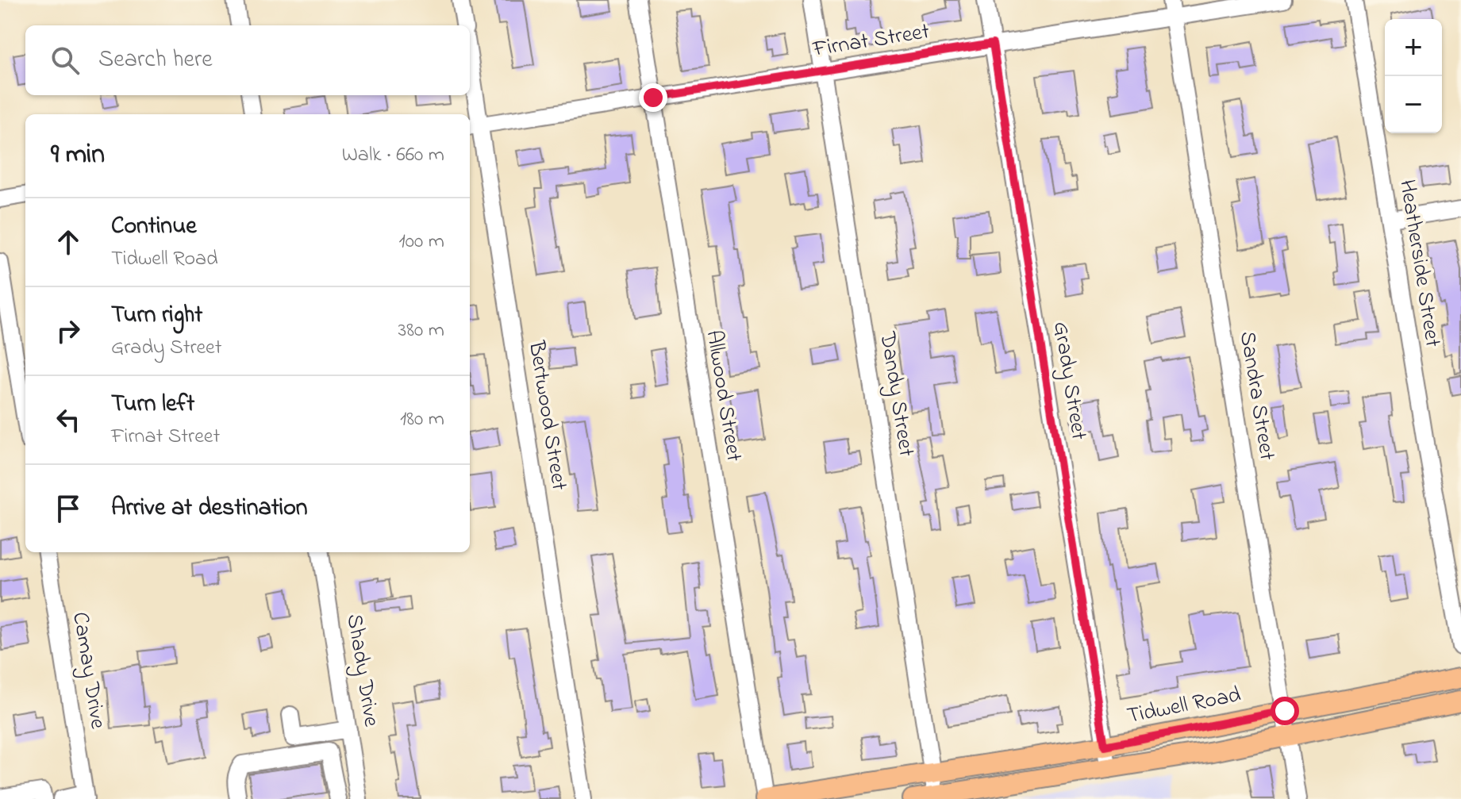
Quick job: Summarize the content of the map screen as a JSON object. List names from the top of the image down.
{
  "streets": {
    "main road": ["Tidwell Road"],
    "street": [
      "Firnat Street",
      "Heatherside Street",
      "Grady Street",
      "Dandy Street",
      "Allwood Street",
      "Sandra Street",
      "Bertwood Street",
      "Camay Drive",
      "Shady Drive"
    ]
  },
  "crossings": [
    ["Firnat Street", "Grady Street"],
    ["Firnat Street", "Dandy Street"],
    ["Firnat Street", "Allwood Street"],
    ["Firnat Street", "Sandra Street"],
    ["Firnat Street", "Bertwood Street"],
    ["Grady Street", "Tidwell Road"],
    ["Dandy Street", "Tidwell Road"],
    ["Allwood Street", "Tidwell Road"],
    ["Sandra Street", "Tidwell Road"]
  ],
  "page": {
    "map_buttons": ["+", "−"],
    "search": "Search here",
    "heading": ["9 min", "Walk · 660 m"],
    "list": [
      ["Continue", "Tidwell Road", "100 m"],
      ["Turn right", "Grady Street", "380 m"],
      ["Turn left", "Firnat Street", "180 m"],
      "Arrive at destination"
    ]
  }
}
